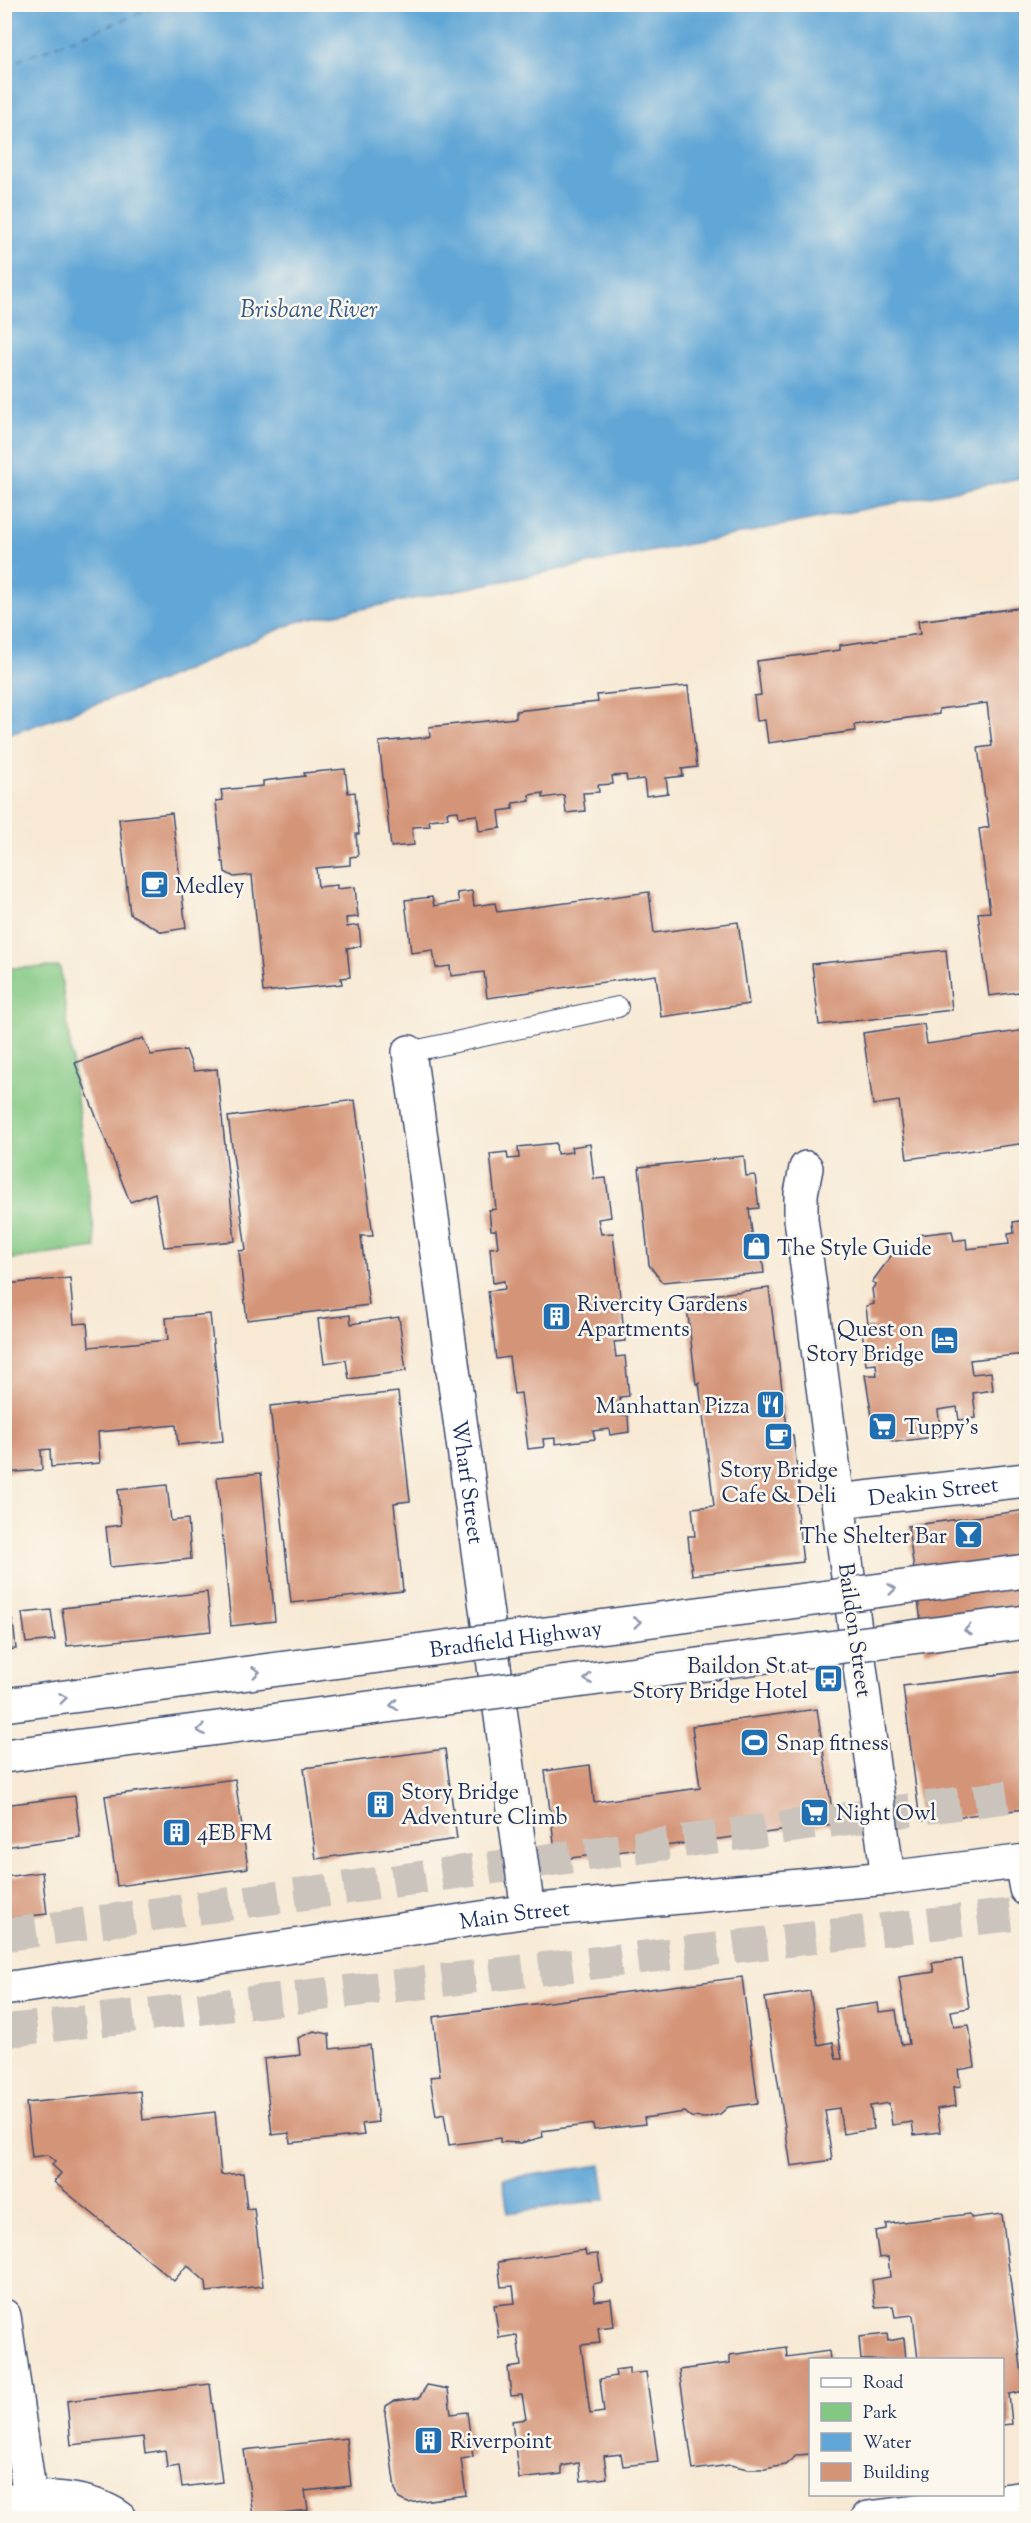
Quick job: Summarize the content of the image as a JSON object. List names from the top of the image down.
{
  "streets": {
    "main road": [
      "Wharf Street",
      "Deakin Street",
      "Baildon Street",
      "Bradfield Highway",
      "Main Street"
    ]
  },
  "crossings": [
    ["Wharf Street", "Main Street"],
    ["Deakin Street", "Baildon Street"],
    ["Baildon Street", "Main Street"]
  ],
  "water": ["Brisbane River"],
  "places": {
    "cafe": ["Medley", "Story Bridge Cafe & Deli"],
    "shop": ["The Style Guide"],
    "building": [
      "Rivercity Gardens Apartments",
      "Story Bridge Adventure Climb",
      "4EB FM",
      "Riverpoint"
    ],
    "hotel": ["Quest on Story Bridge"],
    "restaurant": ["Manhattan Pizza"],
    "supermarket": ["Tuppy's", "Night Owl"],
    "bar": ["The Shelter Bar"],
    "bus stop": ["Baildon St at Story Bridge Hotel"],
    "sports": ["Snap fitness"]
  },
  "legend": [
    "Road",
    "Park",
    "Water",
    "Building"
  ]
}
